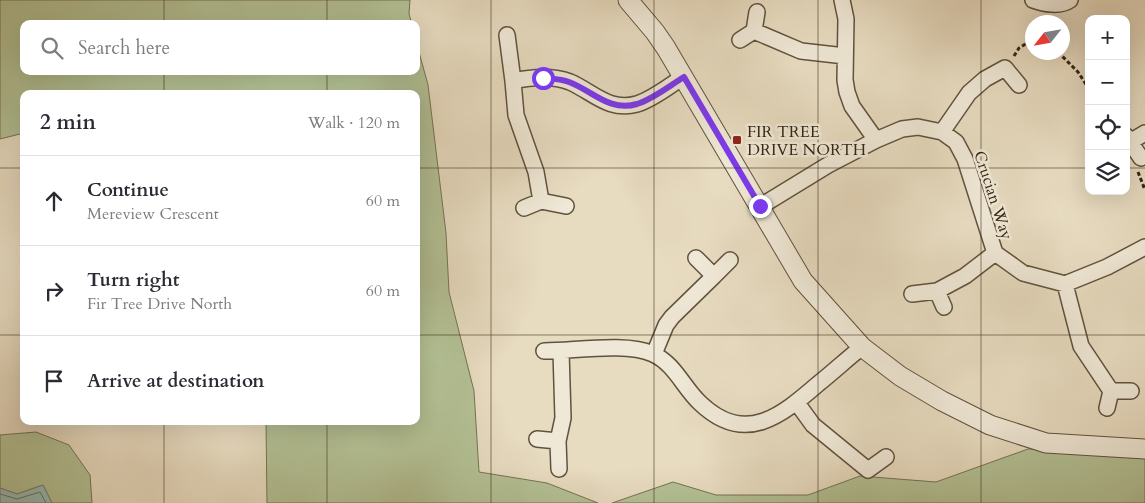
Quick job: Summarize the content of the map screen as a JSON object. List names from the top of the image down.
{
  "streets": {
    "street": ["Crucian Way"]
  },
  "places": {
    "transit": ["FIR TREE DRIVE NORTH"]
  },
  "north": "bottom left",
  "page": {
    "map_buttons": ["+", "−"],
    "search": "Search here",
    "heading": ["2 min", "Walk · 120 m"],
    "list": [
      ["Continue", "Mereview Crescent", "60 m"],
      ["Turn right", "Fir Tree Drive North", "60 m"],
      "Arrive at destination"
    ]
  }
}
